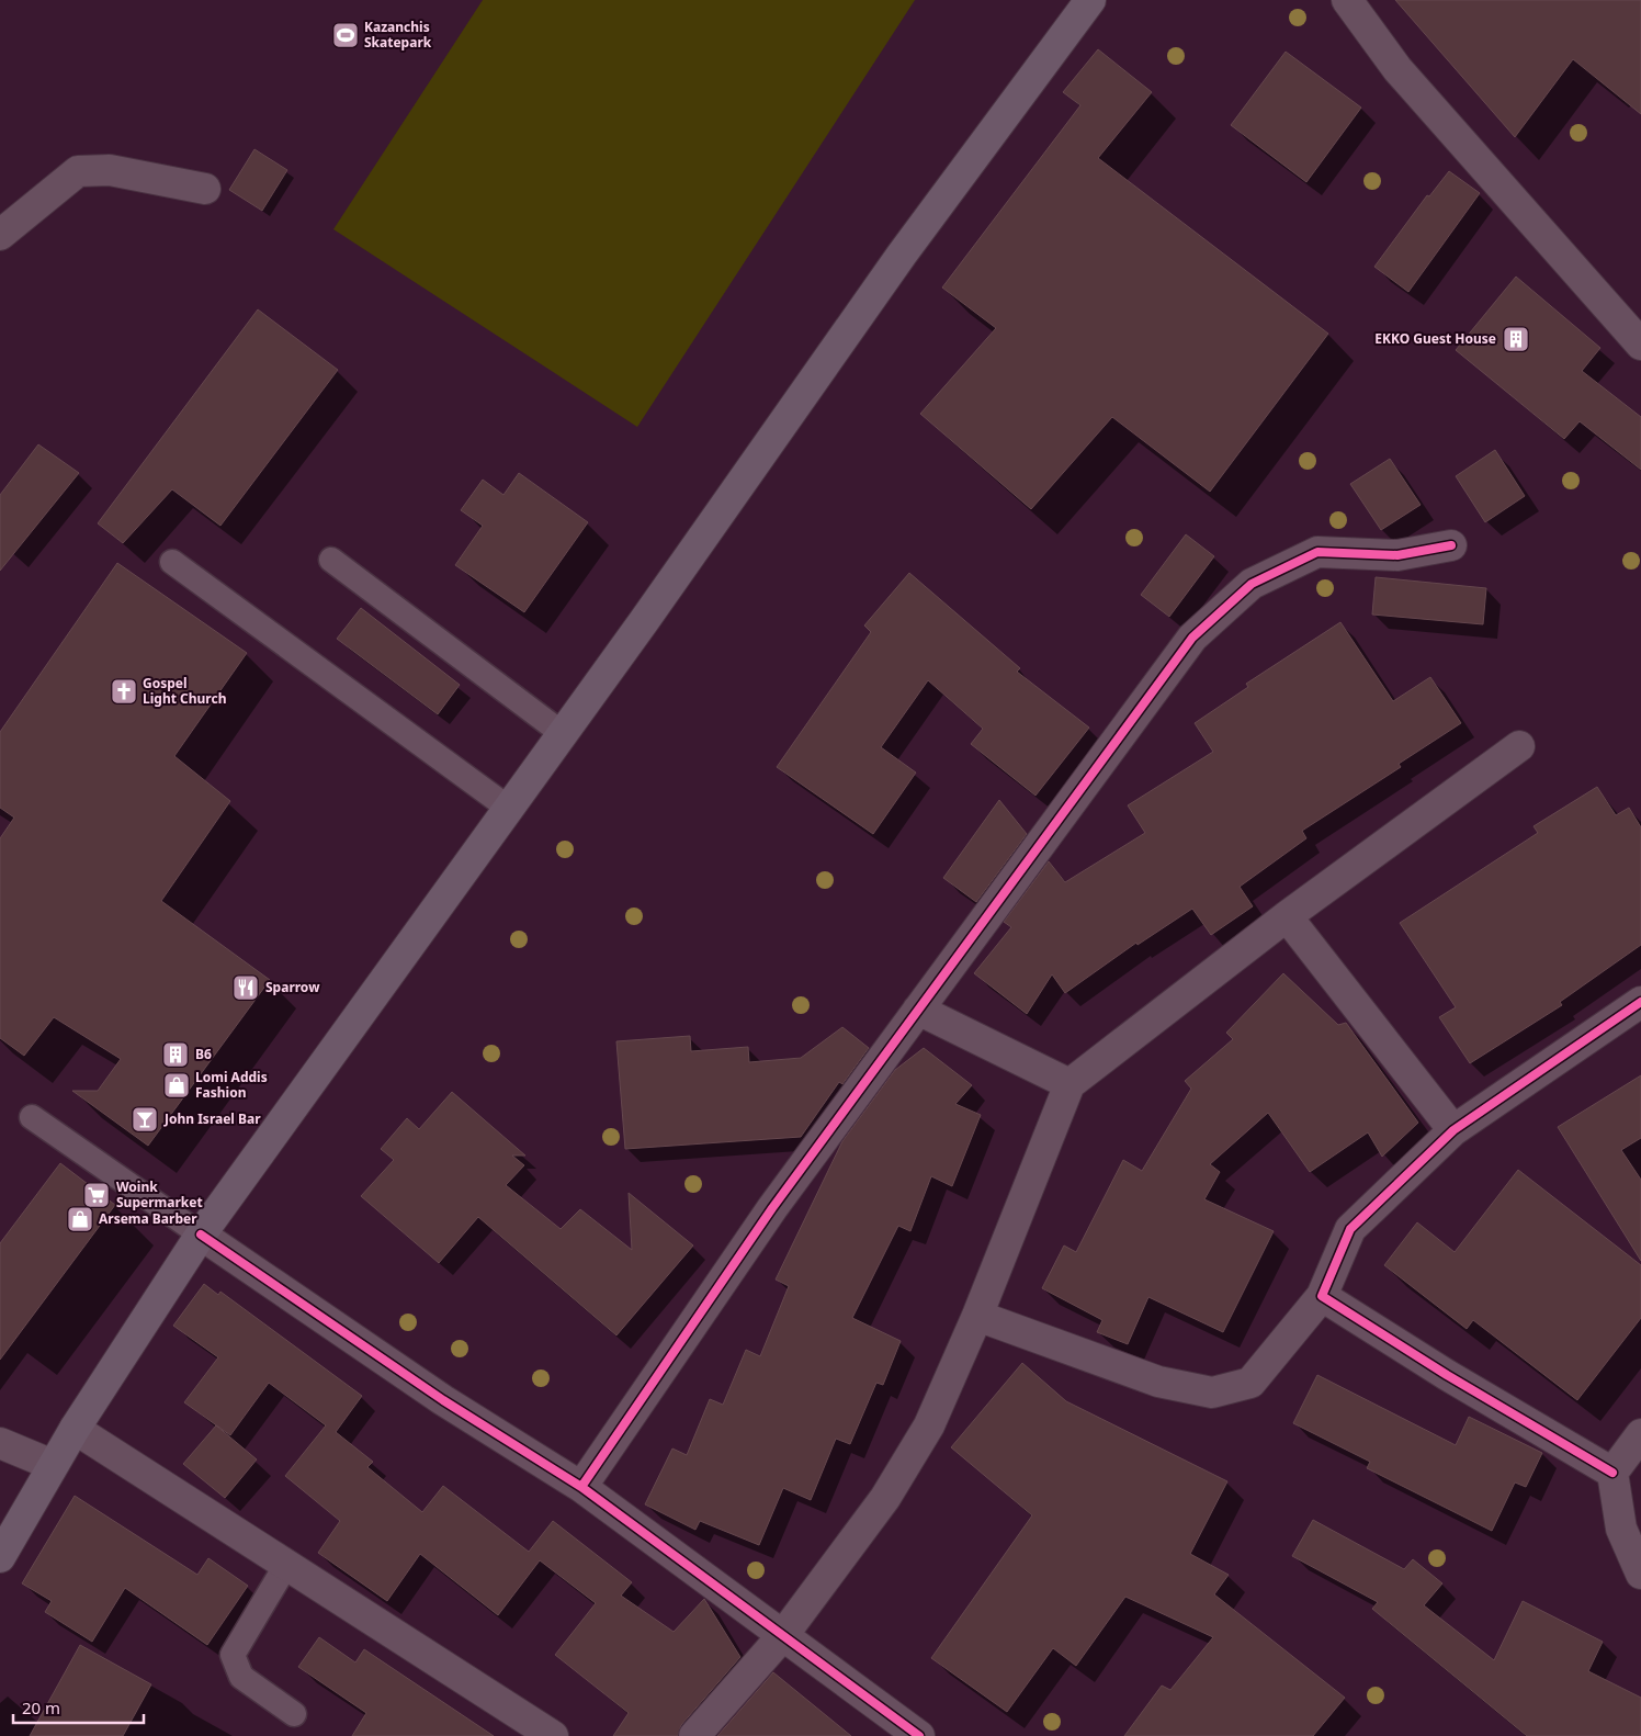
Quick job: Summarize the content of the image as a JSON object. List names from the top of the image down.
{
  "places": {
    "sports": ["Kazanchis Skatepark"],
    "building": ["EKKO Guest House", "B6"],
    "church": ["Gospel Light Church"],
    "restaurant": ["Sparrow"],
    "shop": ["Lomi Addis Fashion", "Arsema Barber"],
    "bar": ["John Israel Bar"],
    "supermarket": ["Woink Supermarket"]
  },
  "scale_bar": "20 m"
}
